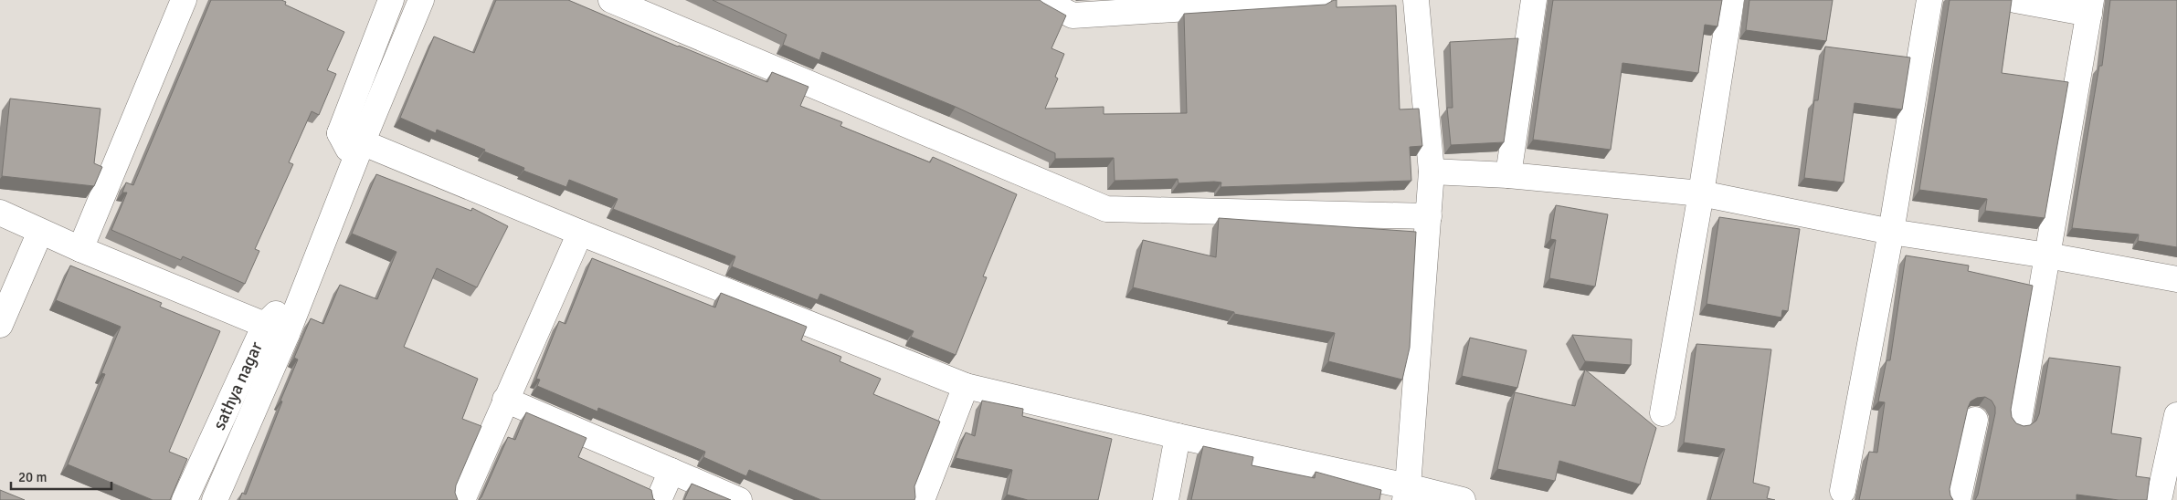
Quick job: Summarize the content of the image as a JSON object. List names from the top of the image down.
{
  "streets": {
    "street": ["sathya nagar"]
  },
  "scale_bar": "20 m"
}
